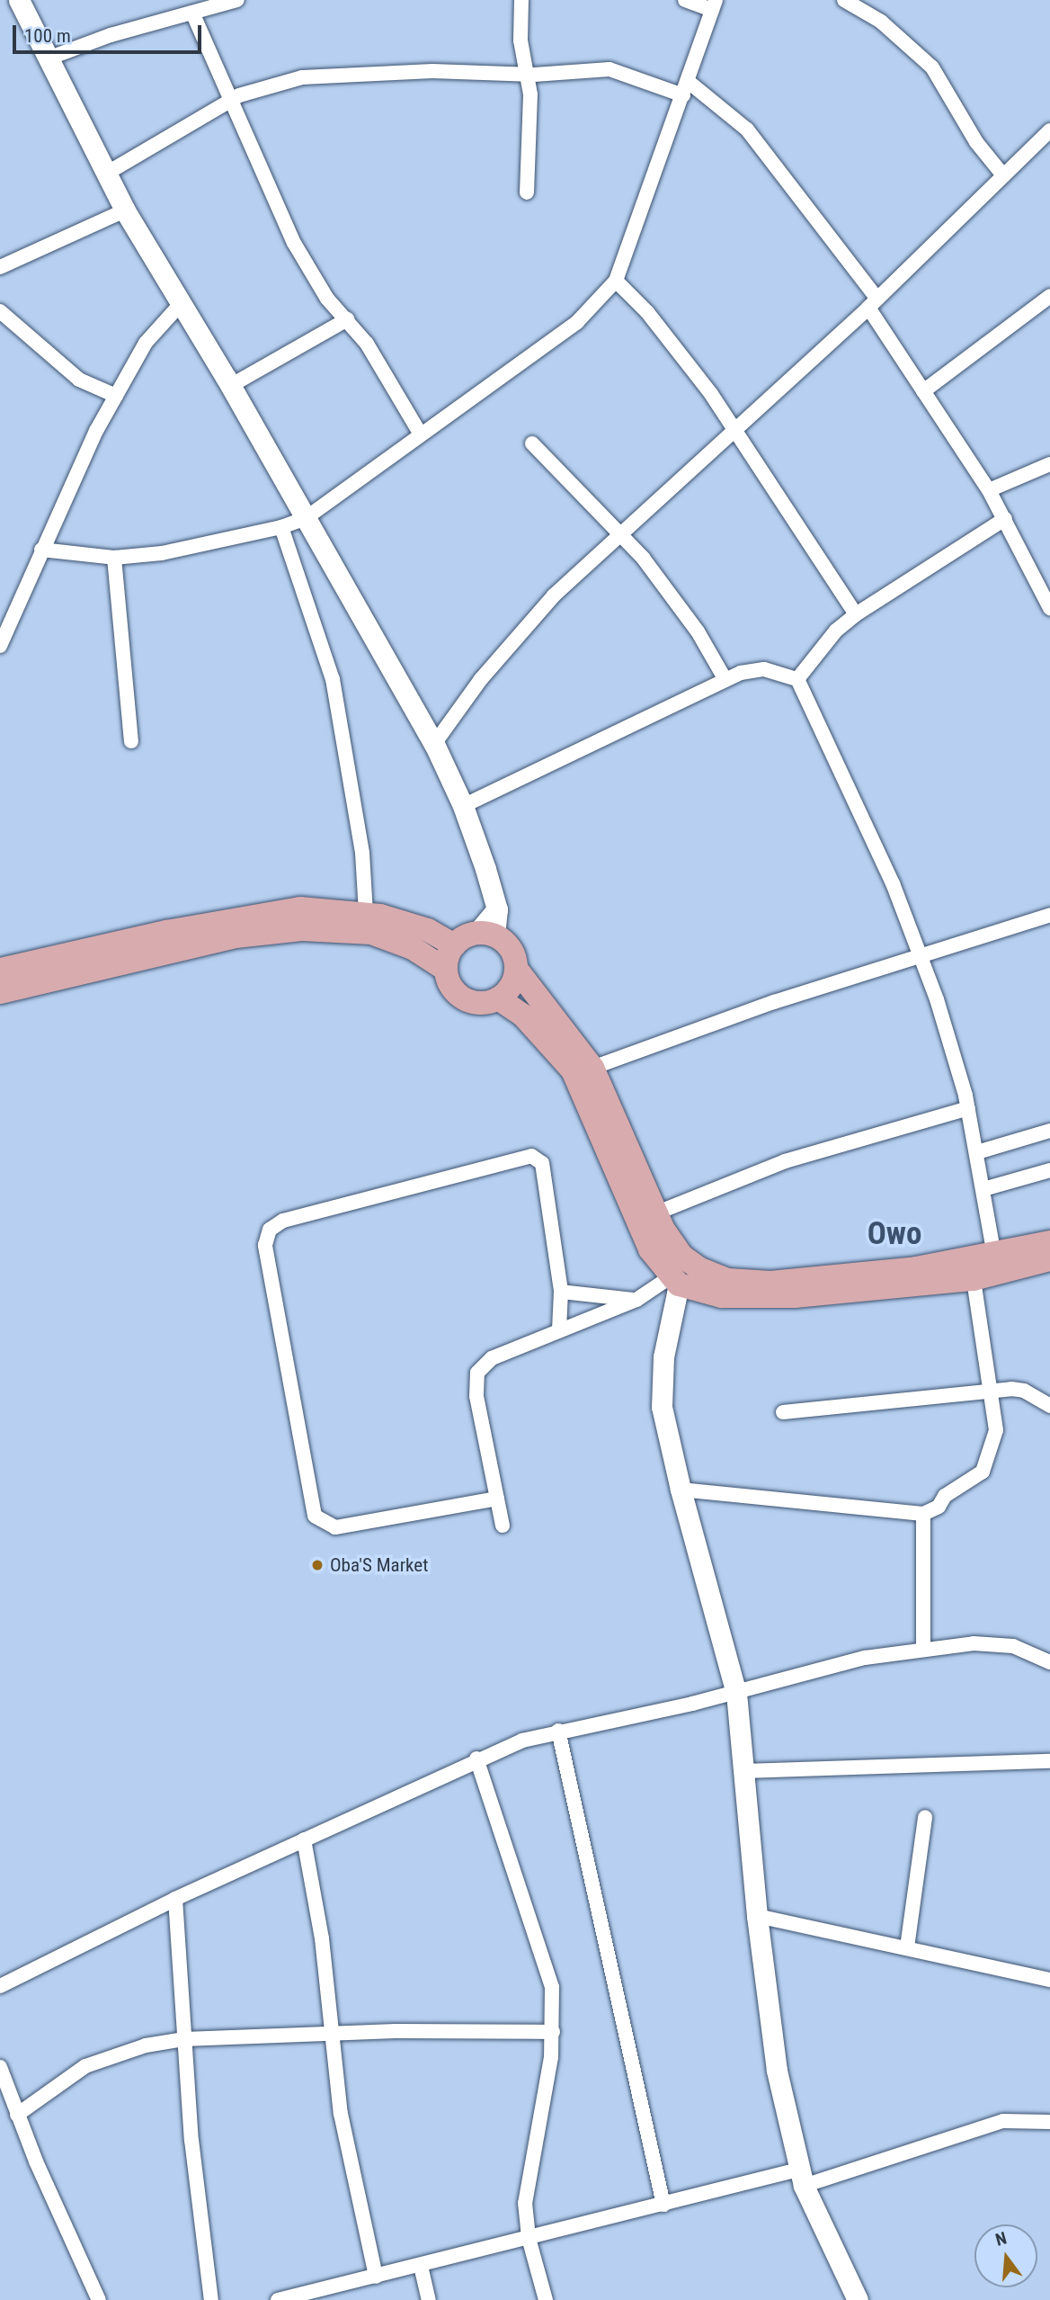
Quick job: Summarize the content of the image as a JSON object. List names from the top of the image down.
{
  "districts": ["Owo"],
  "places": ["Oba'S Market"],
  "scale_bar": "100 m",
  "north": "top"
}
